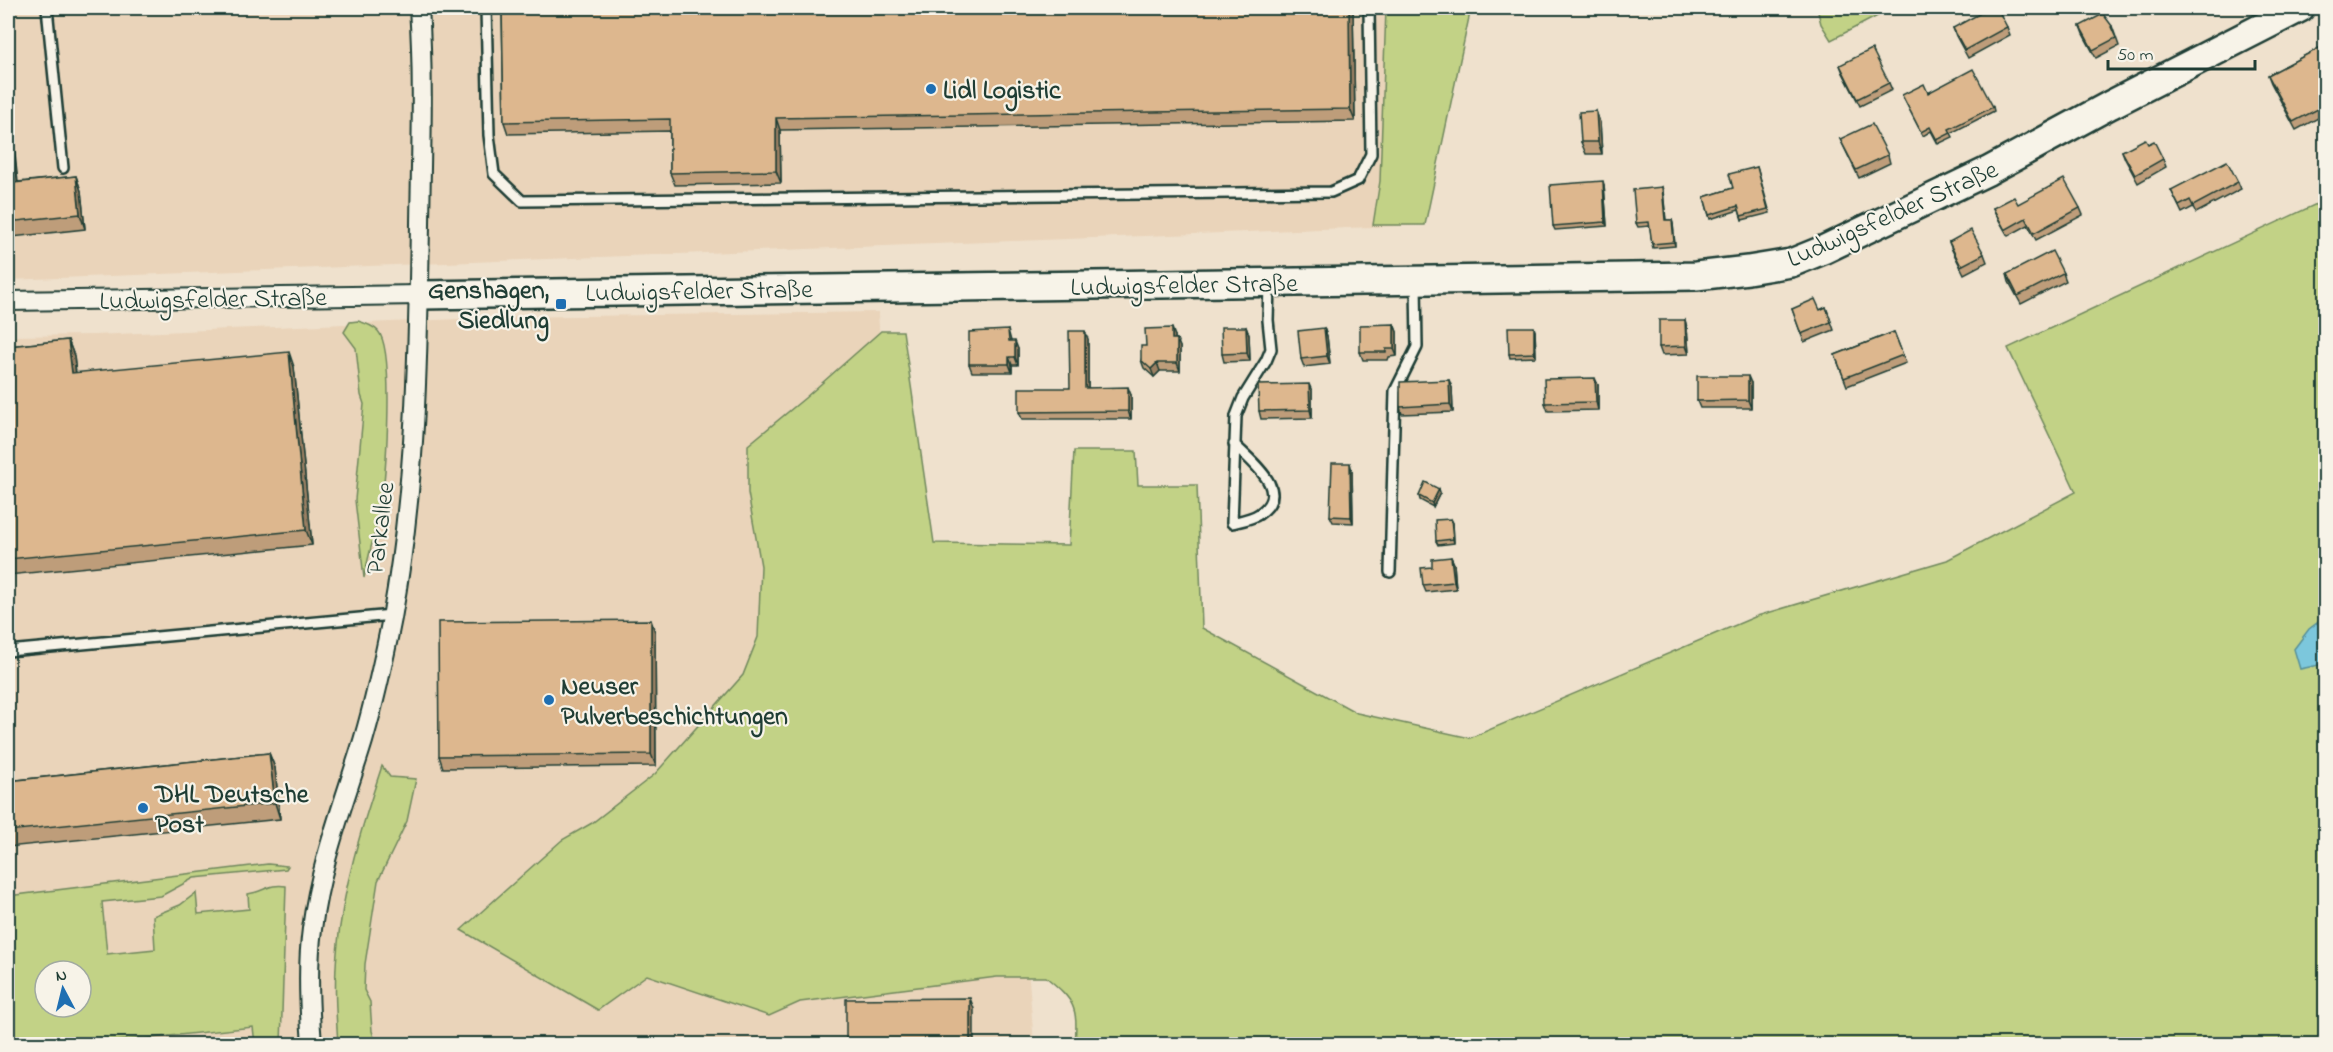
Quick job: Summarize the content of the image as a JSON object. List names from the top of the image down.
{
  "streets": {
    "street": ["Ludwigsfelder Straße", "Parkallee"]
  },
  "crossings": [
    ["Ludwigsfelder Straße", "Parkallee"]
  ],
  "places": {
    "other": ["Lidl Logistic", "Neuser Pulverbeschichtungen", "DHL Deutsche Post"],
    "transit": ["Genshagen, Siedlung"]
  },
  "scale_bar": "50 m",
  "north": "top"
}
